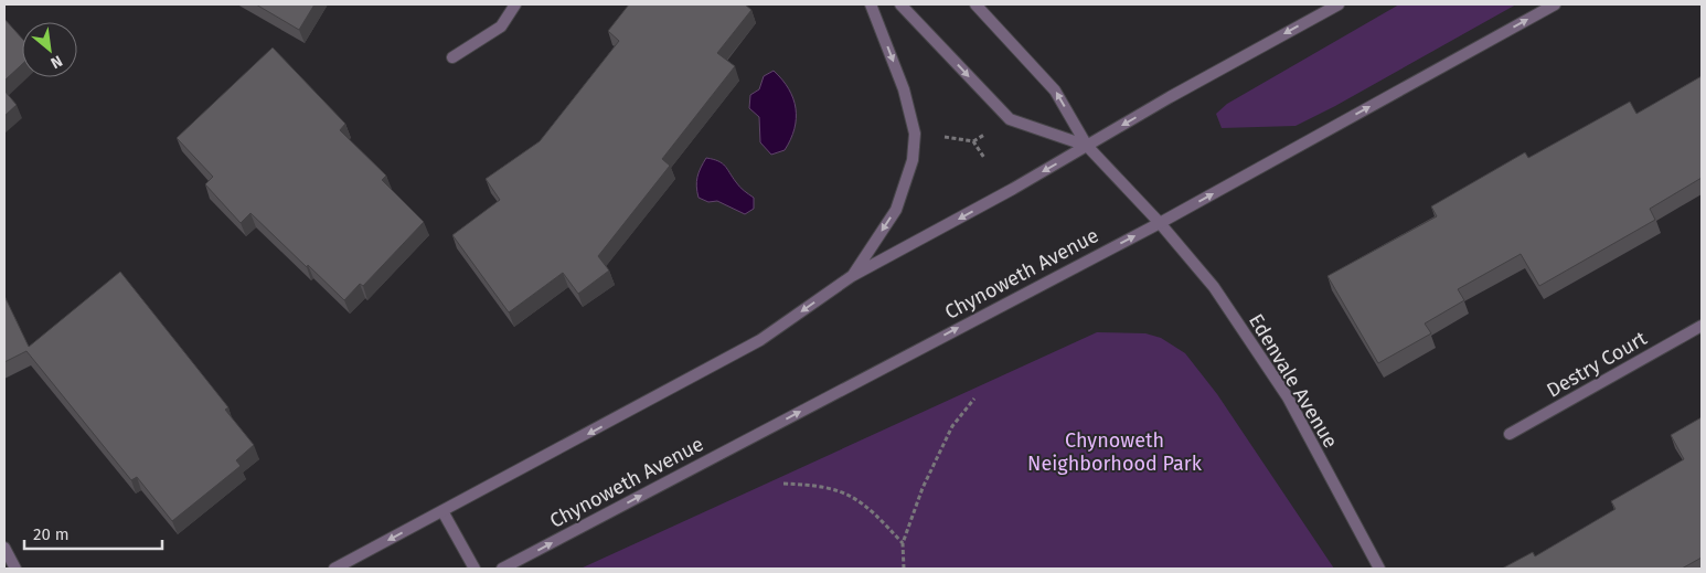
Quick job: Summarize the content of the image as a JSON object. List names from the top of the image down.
{
  "streets": {
    "street": ["Chynoweth Avenue", "Destry Court", "Edenvale Avenue"]
  },
  "crossings": [
    ["Chynoweth Avenue", "Edenvale Avenue"]
  ],
  "parks": ["Chynoweth Neighborhood Park"],
  "scale_bar": "20 m",
  "north": "bottom right"
}
